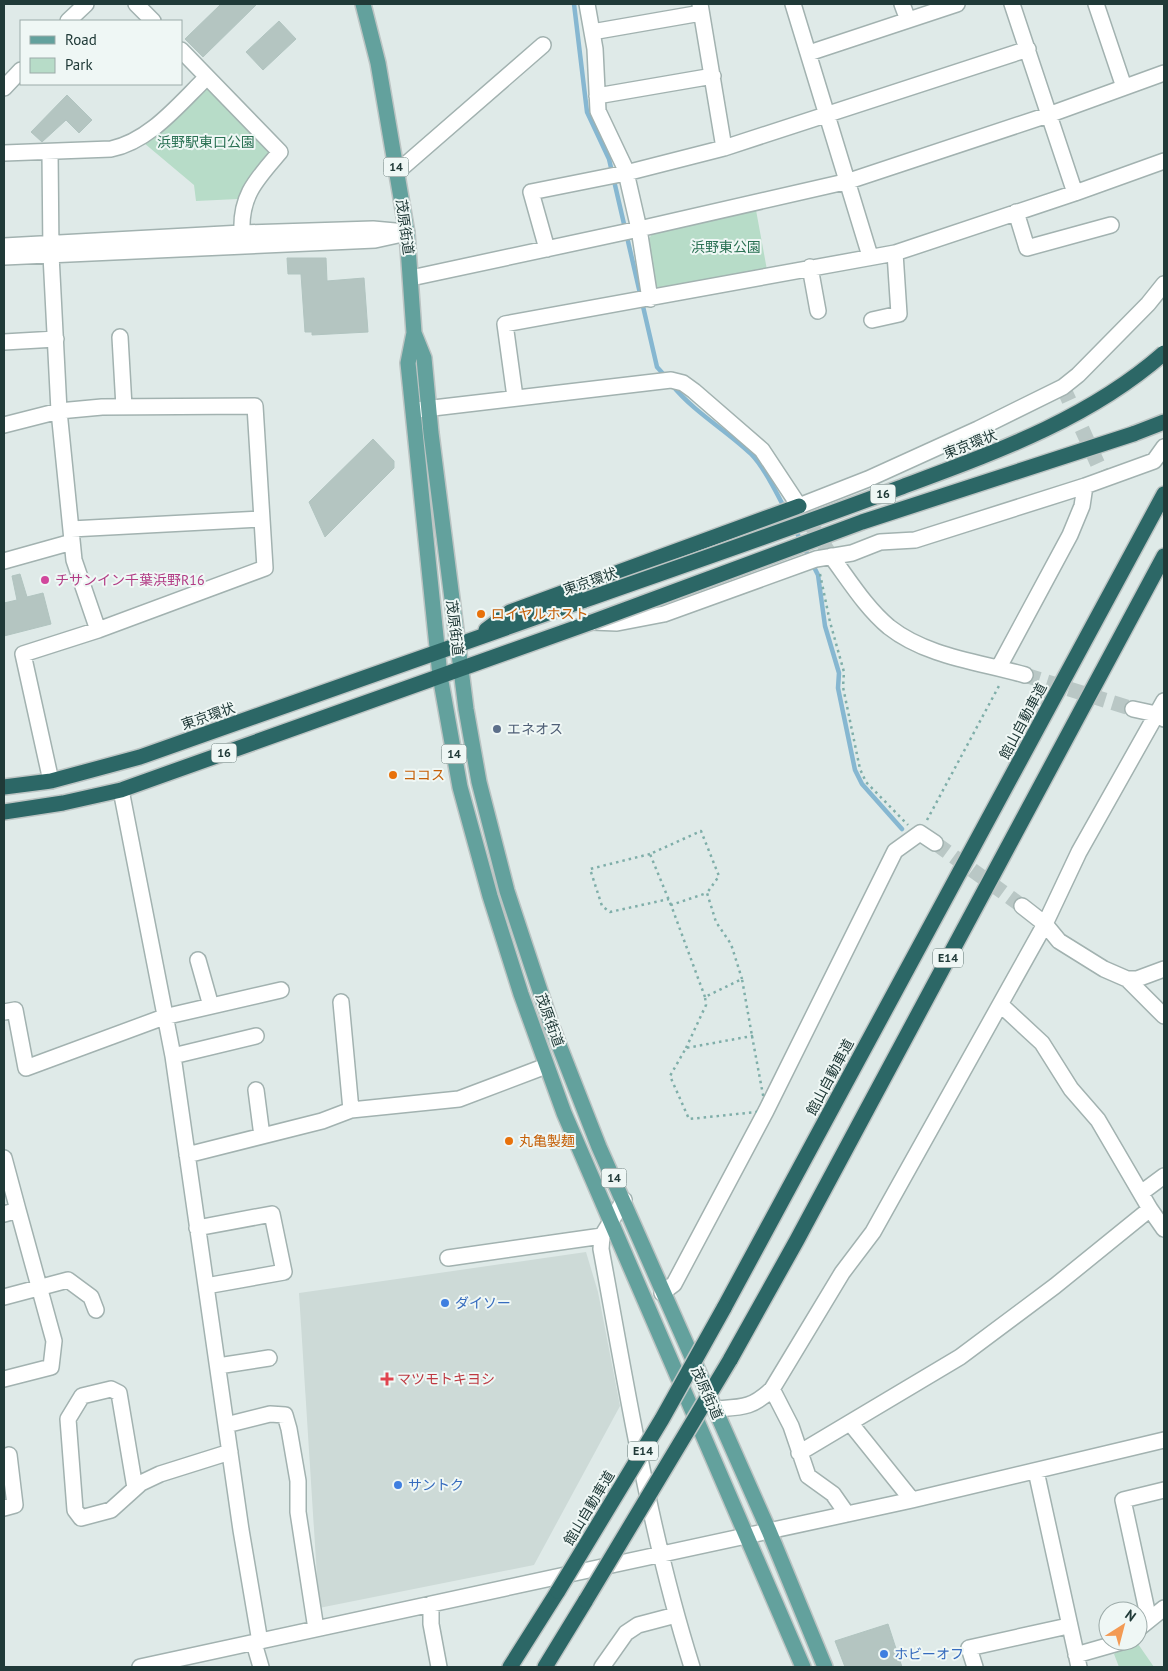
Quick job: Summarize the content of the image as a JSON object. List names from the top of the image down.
{
  "streets": {
    "highway": [
      "東京環状",
      "16",
      "館山自動車道",
      "E14"
    ],
    "main road": ["14", "茂原街道"]
  },
  "crossings": [
    ["茂原街道", "東京環状"],
    ["茂原街道", "16"],
    ["東京環状", "16"]
  ],
  "parks": ["浜野駅東口公園", "浜野東公園"],
  "places": {
    "other": [
      "チサンイン千葉浜野R16",
      "ロイヤルホスト",
      "エネオス",
      "ココス",
      "丸亀製麺",
      "ダイソー",
      "サントク",
      "ホビーオフ"
    ],
    "health": ["マツモトキヨシ"]
  },
  "legend": ["Road", "Park"],
  "north": "top right"
}
